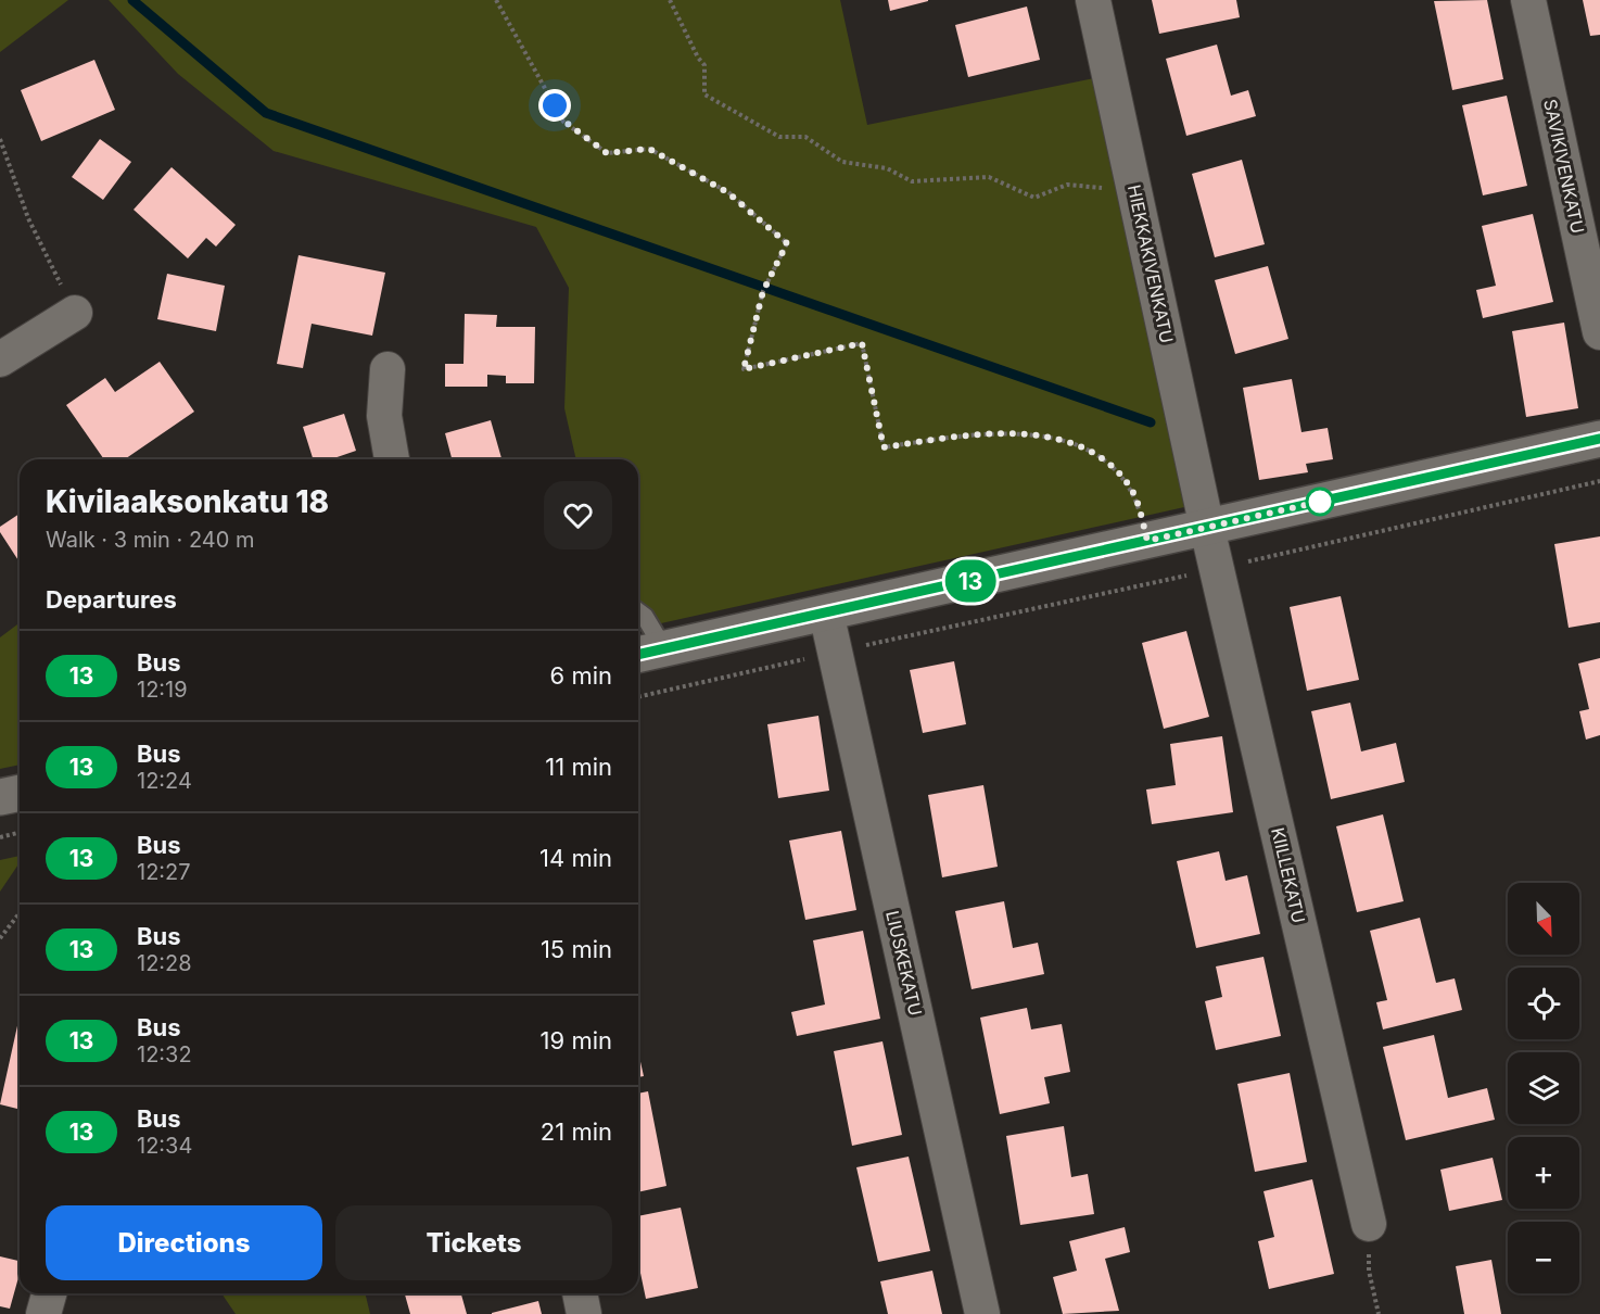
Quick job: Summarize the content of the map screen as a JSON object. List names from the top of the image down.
{
  "streets": {
    "street": [
      "SAVIKIVENKATU",
      "HIEKKAKIVENKATU",
      "KIILLEKATU",
      "LIUSKEKATU"
    ]
  },
  "crossings": [
    ["HIEKKAKIVENKATU", "KIILLEKATU"]
  ],
  "lines": ["bus line 13"],
  "north": "bottom right",
  "page": {
    "on_map": "13",
    "heading": [
      ["Kivilaaksonkatu 18", "Walk · 3 min · 240 m"],
      "Departures"
    ],
    "list": [
      {
        "mark": "13",
        "name": "Bus",
        "note": "12:19",
        "value": "6 min"
      },
      {
        "mark": "13",
        "name": "Bus",
        "note": "12:24",
        "value": "11 min"
      },
      {
        "mark": "13",
        "name": "Bus",
        "note": "12:27",
        "value": "14 min"
      },
      {
        "mark": "13",
        "name": "Bus",
        "note": "12:28",
        "value": "15 min"
      },
      {
        "mark": "13",
        "name": "Bus",
        "note": "12:32",
        "value": "19 min"
      },
      {
        "mark": "13",
        "name": "Bus",
        "note": "12:34",
        "value": "21 min"
      }
    ],
    "map_buttons": ["+", "−"],
    "buttons": ["Directions", "Tickets"]
  }
}
